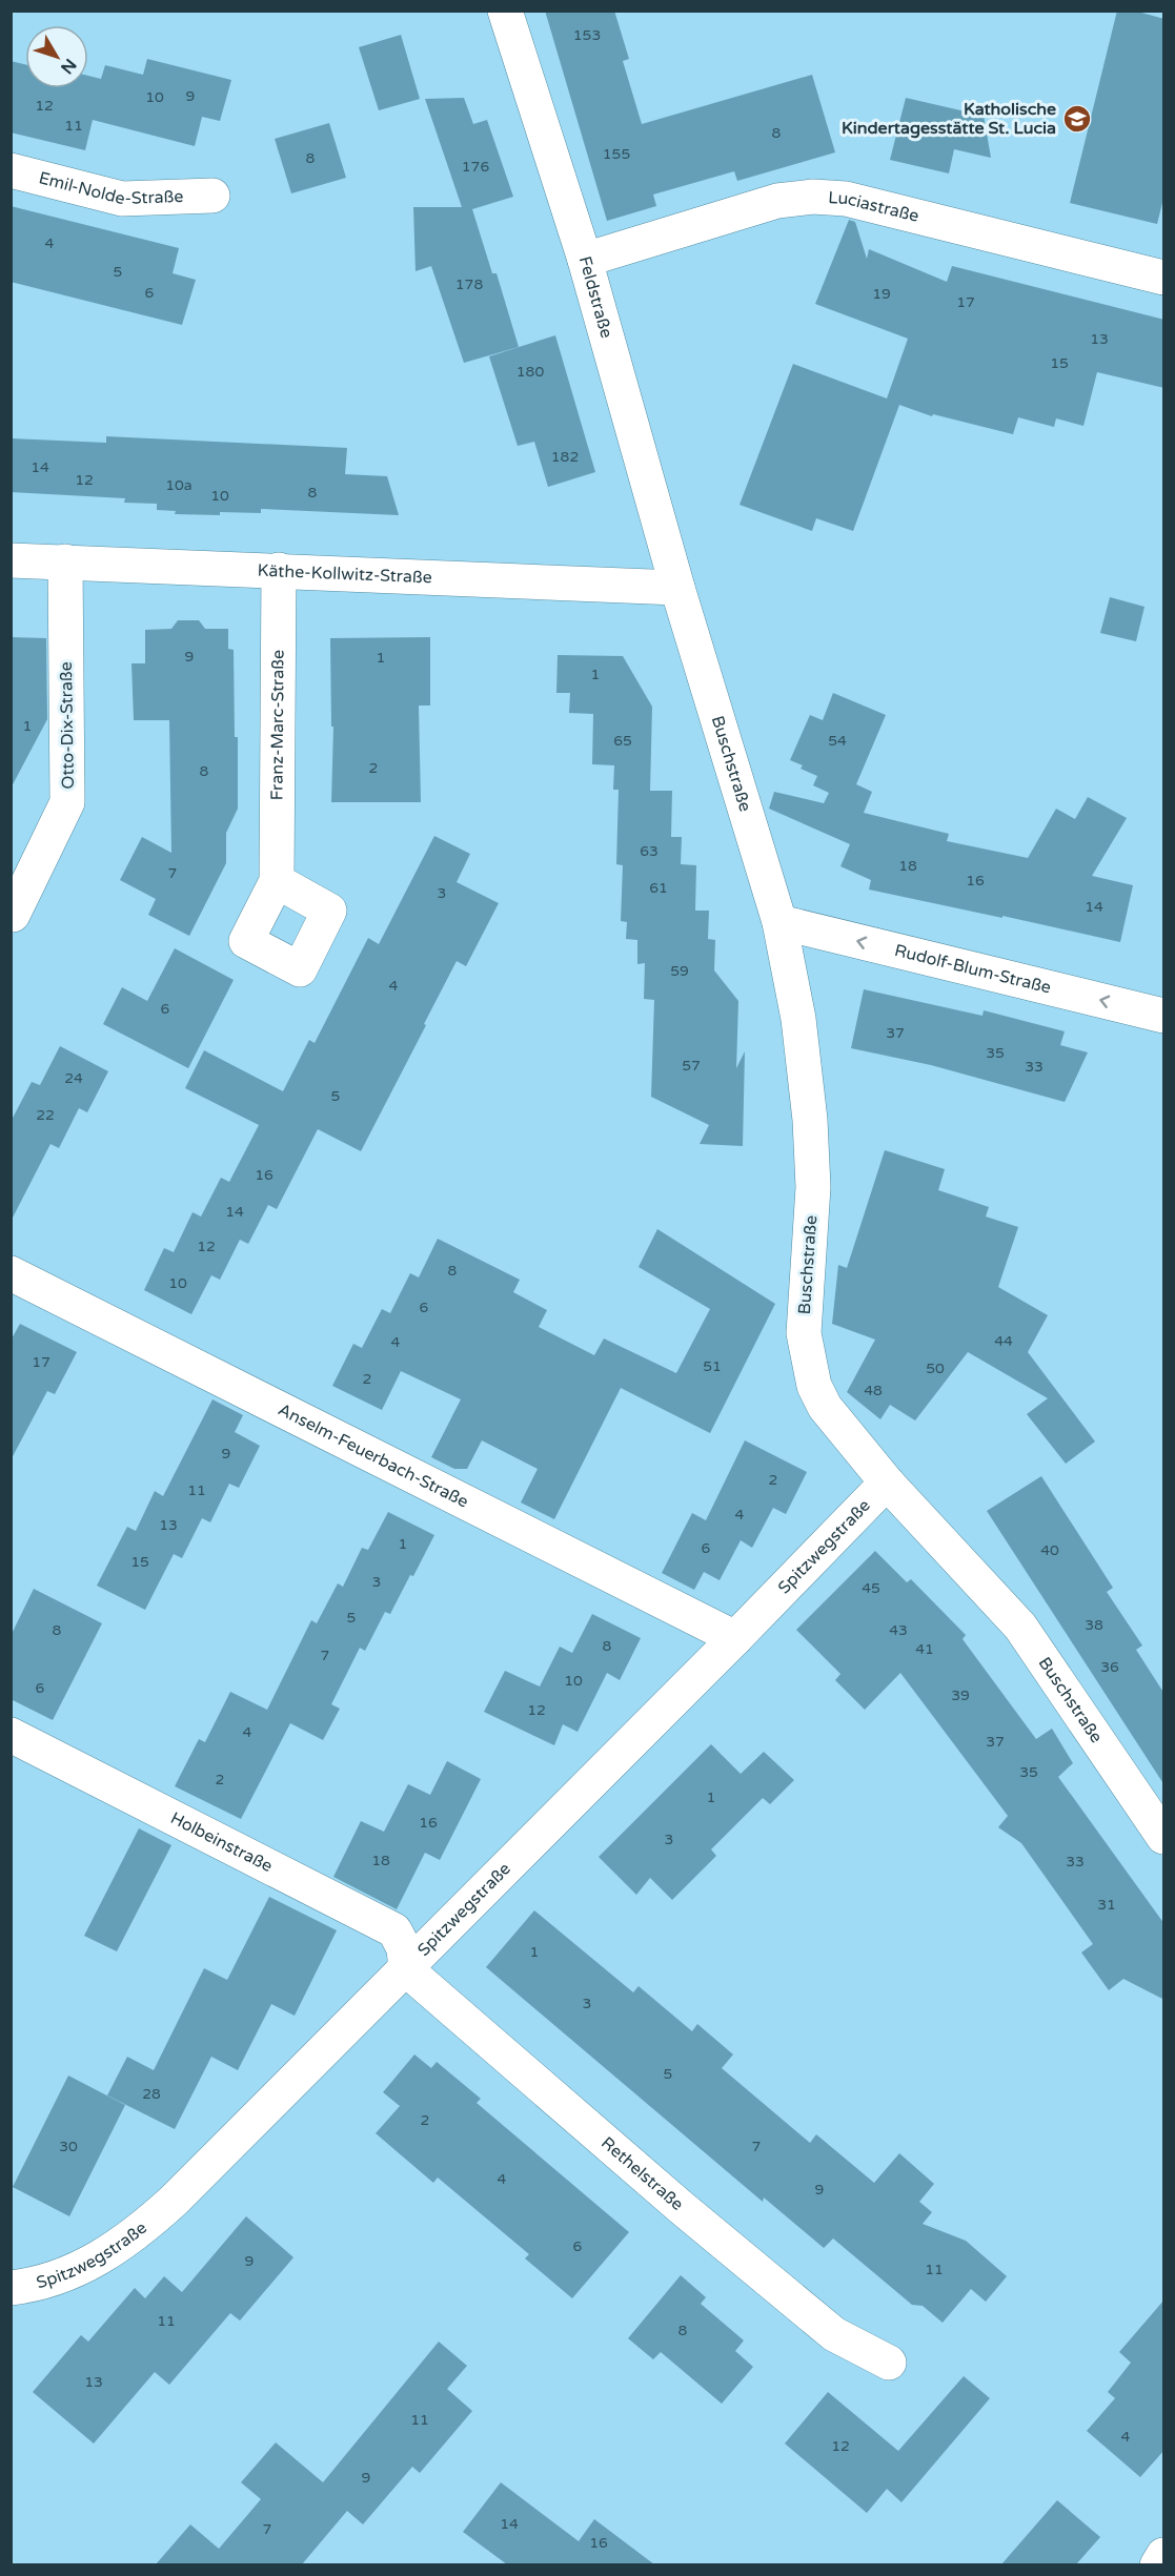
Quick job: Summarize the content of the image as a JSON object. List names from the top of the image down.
{
  "streets": {
    "street": [
      "Emil-Nolde-Straße",
      "Luciastraße",
      "Feldstraße",
      "Käthe-Kollwitz-Straße",
      "Otto-Dix-Straße",
      "Franz-Marc-Straße",
      "Buschstraße",
      "Rudolf-Blum-Straße",
      "Anselm-Feuerbach-Straße",
      "Spitzwegstraße",
      "Holbeinstraße",
      "Rethelstraße"
    ]
  },
  "crossings": [
    ["Luciastraße", "Feldstraße"],
    ["Feldstraße", "Käthe-Kollwitz-Straße"],
    ["Feldstraße", "Buschstraße"],
    ["Käthe-Kollwitz-Straße", "Otto-Dix-Straße"],
    ["Käthe-Kollwitz-Straße", "Franz-Marc-Straße"],
    ["Käthe-Kollwitz-Straße", "Buschstraße"],
    ["Buschstraße", "Rudolf-Blum-Straße"],
    ["Buschstraße", "Spitzwegstraße"],
    ["Anselm-Feuerbach-Straße", "Spitzwegstraße"],
    ["Spitzwegstraße", "Holbeinstraße"],
    ["Spitzwegstraße", "Rethelstraße"],
    ["Holbeinstraße", "Rethelstraße"]
  ],
  "one_way": ["Rudolf-Blum-Straße"],
  "places": {
    "school or university": ["Katholische Kindertagesstätte St. Lucia"]
  },
  "house_numbers": [
    "153",
    "9",
    "10",
    "12",
    "11",
    "8",
    "155",
    "8",
    "176",
    "4",
    "5",
    "178",
    "6",
    "19",
    "17",
    "13",
    "15",
    "180",
    "182",
    "14",
    "12",
    "10a",
    "8",
    "10",
    "9",
    "1",
    "1",
    "1",
    "65",
    "54",
    "2",
    "8",
    "63",
    "18",
    "7",
    "16",
    "61",
    "3",
    "14",
    "59",
    "4",
    "6",
    "37",
    "35",
    "57",
    "33",
    "24",
    "5",
    "22",
    "16",
    "14",
    "12",
    "8",
    "10",
    "6",
    "44",
    "4",
    "17",
    "51",
    "50",
    "2",
    "48",
    "9",
    "2",
    "11",
    "4",
    "13",
    "1",
    "6",
    "40",
    "15",
    "3",
    "45",
    "5",
    "38",
    "8",
    "43",
    "8",
    "41",
    "7",
    "36",
    "10",
    "6",
    "39",
    "12",
    "4",
    "37",
    "35",
    "2",
    "1",
    "16",
    "3",
    "18",
    "33",
    "31",
    "1",
    "3",
    "5",
    "28",
    "2",
    "30",
    "7",
    "4",
    "9",
    "6",
    "9",
    "11",
    "11",
    "8",
    "13",
    "11",
    "4",
    "12",
    "9",
    "14",
    "7",
    "16"
  ],
  "north": "bottom right"
}
